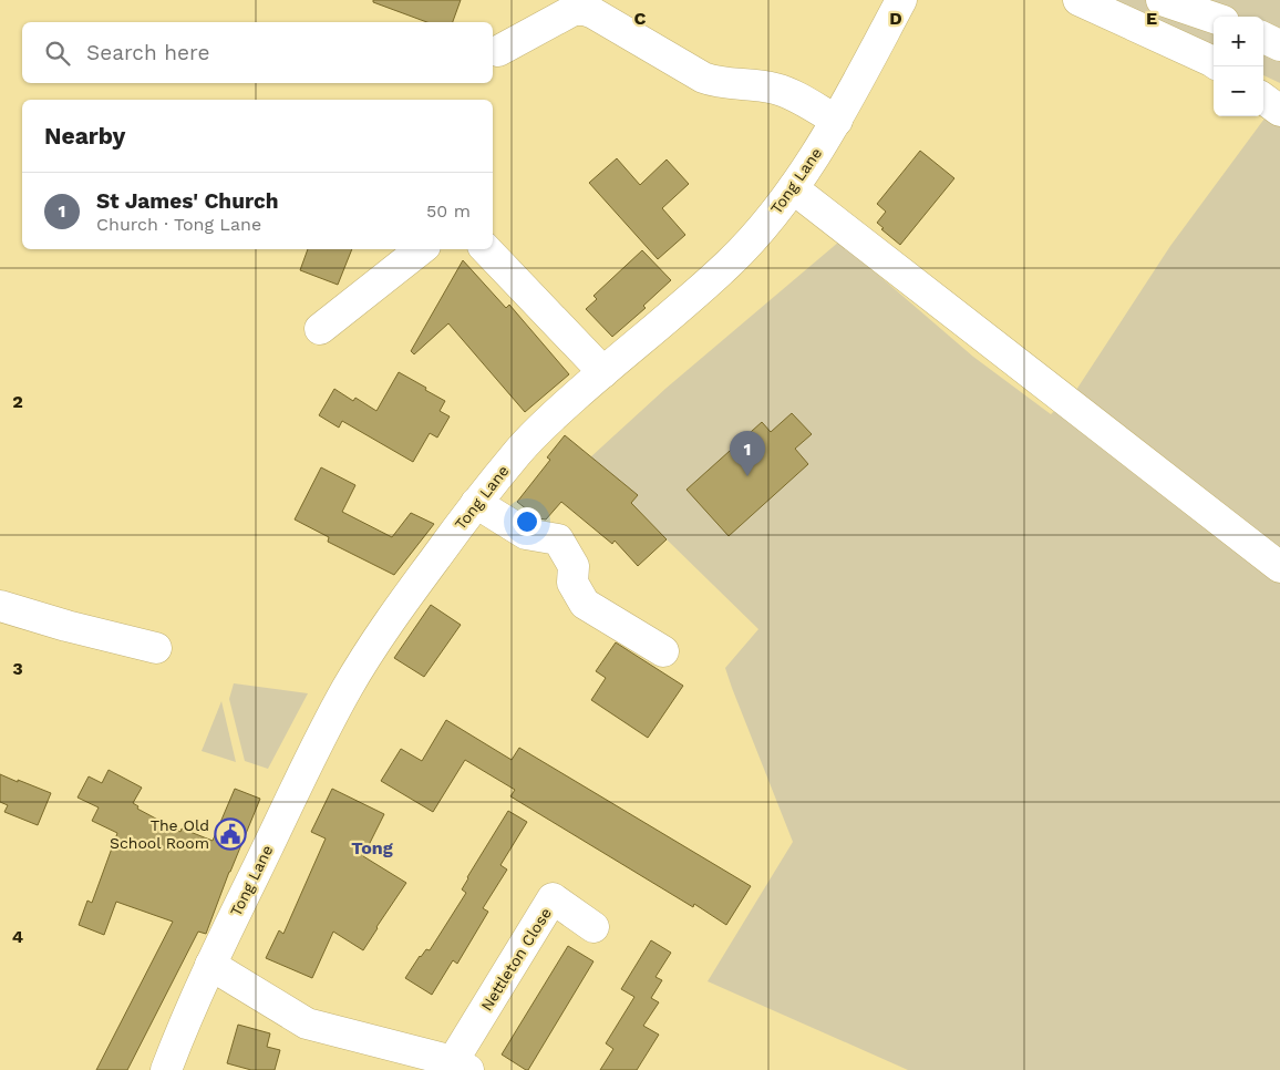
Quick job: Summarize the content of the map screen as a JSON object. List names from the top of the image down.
{
  "streets": {
    "street": ["Tong Lane", "Nettleton Close"]
  },
  "crossings": [
    ["Tong Lane", "Nettleton Close"]
  ],
  "districts": ["Tong"],
  "places": {
    "public building": ["The Old School Room"]
  },
  "page": {
    "map_buttons": ["+", "−"],
    "search": "Search here",
    "heading": "Nearby",
    "list": [
      {
        "mark": "1",
        "name": "St James' Church",
        "note": "Church · Tong Lane",
        "value": "50 m"
      }
    ],
    "pins": "1"
  },
  "grid": {
    "columns": ["C", "D", "E"],
    "rows": ["2", "3", "4"]
  }
}
